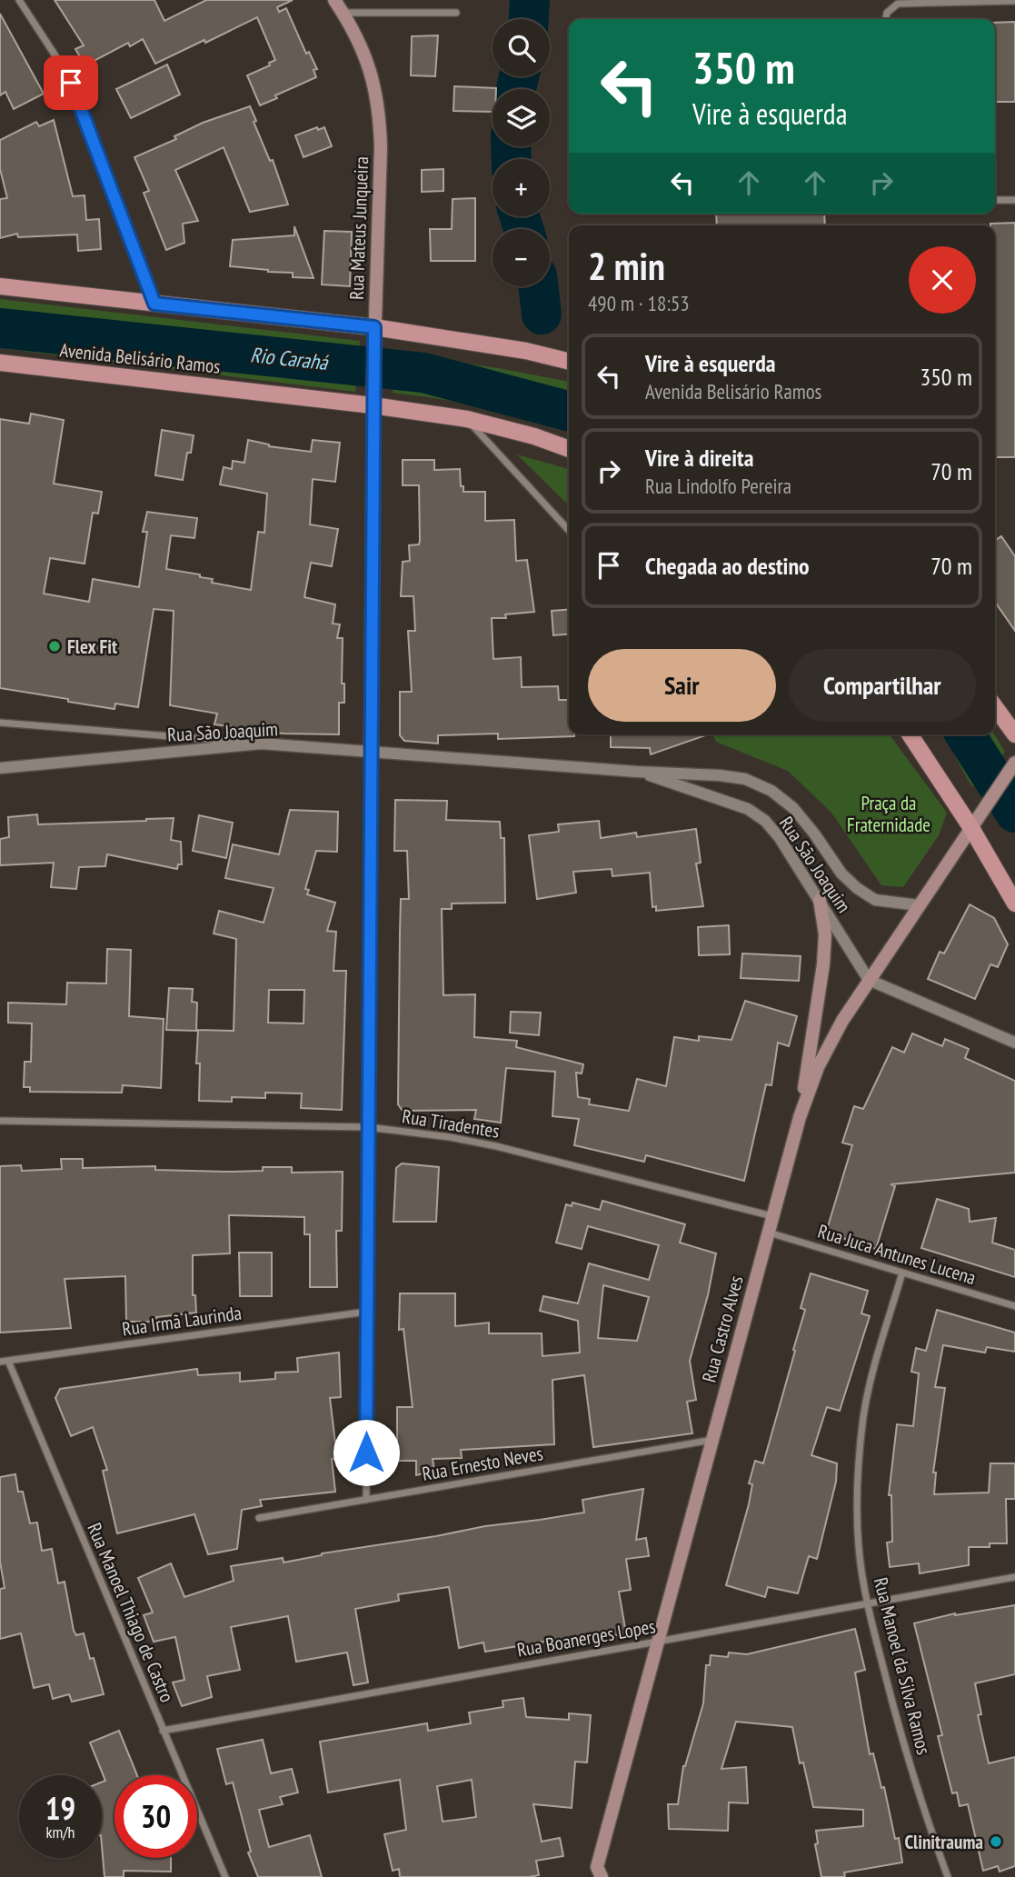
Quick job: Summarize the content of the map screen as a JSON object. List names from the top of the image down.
{
  "streets": {
    "main road": ["Rua Mateus Junqueira", "Avenida Belisário Ramos", "Rua Castro Alves"],
    "street": [
      "Rua São Joaquim",
      "Rua Tiradentes",
      "Rua Juca Antunes Lucena",
      "Rua Irmã Laurinda",
      "Rua Ernesto Neves",
      "Rua Manoel Thiago de Castro",
      "Rua Boanerges Lopes",
      "Rua Manoel da Silva Ramos"
    ]
  },
  "crossings": [
    ["Rua Mateus Junqueira", "Avenida Belisário Ramos"],
    ["Rua Mateus Junqueira", "Rua São Joaquim"],
    ["Rua Mateus Junqueira", "Rua Tiradentes"],
    ["Rua Mateus Junqueira", "Rua Irmã Laurinda"],
    ["Rua Mateus Junqueira", "Rua Ernesto Neves"],
    ["Rua São Joaquim", "Rua Castro Alves"],
    ["Rua Tiradentes", "Rua Castro Alves"],
    ["Rua Juca Antunes Lucena", "Rua Castro Alves"],
    ["Rua Juca Antunes Lucena", "Rua Manoel da Silva Ramos"],
    ["Rua Irmã Laurinda", "Rua Manoel Thiago de Castro"],
    ["Rua Castro Alves", "Rua Ernesto Neves"],
    ["Rua Castro Alves", "Rua Boanerges Lopes"],
    ["Rua Manoel Thiago de Castro", "Rua Boanerges Lopes"],
    ["Rua Boanerges Lopes", "Rua Manoel da Silva Ramos"]
  ],
  "water": ["Rio Carahá"],
  "parks": ["Praça da Fraternidade"],
  "places": ["Flex Fit", "Clinitrauma"],
  "page": {
    "map_buttons": ["+", "−"],
    "turn": ["350 m", "Vire à esquerda"],
    "heading": ["2 min", "490 m · 18:53"],
    "list": [
      {
        "name": "Vire à esquerda",
        "note": "Avenida Belisário Ramos",
        "value": "350 m"
      },
      {
        "name": "Vire à direita",
        "note": "Rua Lindolfo Pereira",
        "value": "70 m"
      },
      {
        "name": "Chegada ao destino",
        "value": "70 m"
      }
    ],
    "buttons": ["Sair", "Compartilhar"],
    "speed": "19 km/h",
    "limit": "30"
  }
}
